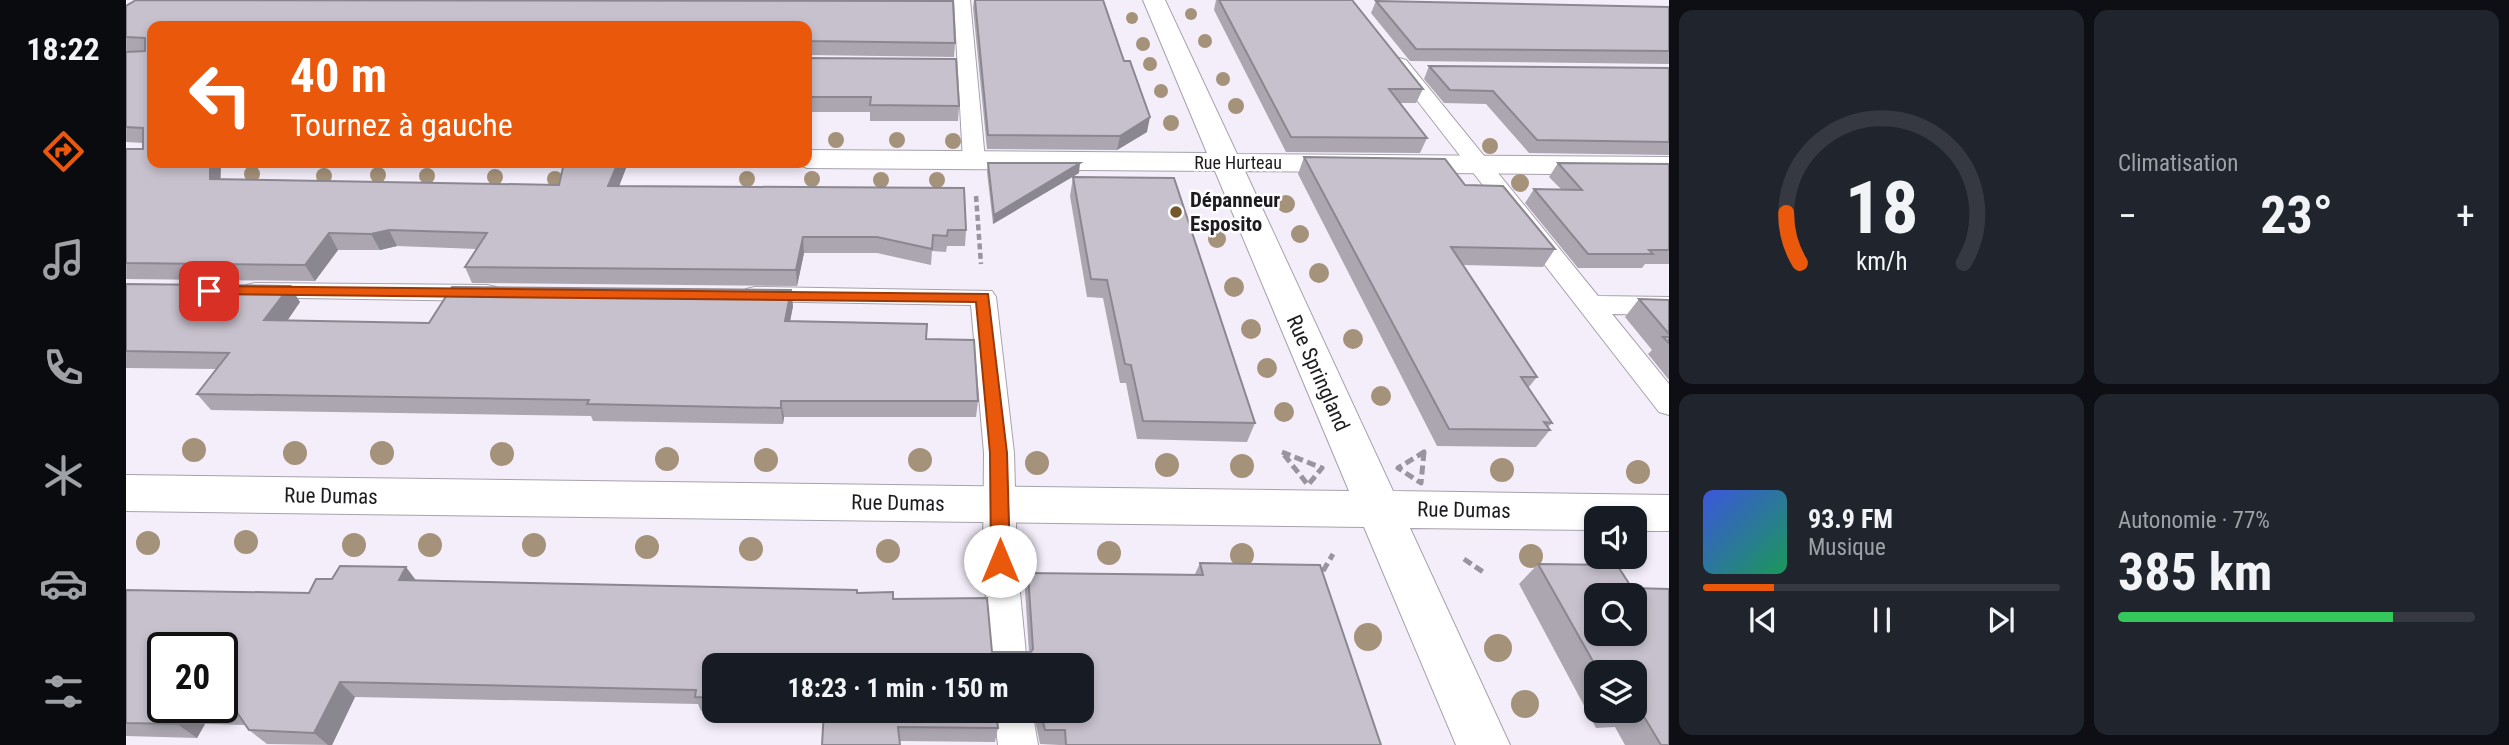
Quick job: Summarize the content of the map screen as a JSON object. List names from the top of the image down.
{
  "streets": {
    "street": ["Rue Hurteau", "Rue Springland", "Rue Dumas"]
  },
  "crossings": [
    ["Rue Hurteau", "Rue Springland"],
    ["Rue Springland", "Rue Dumas"]
  ],
  "places": ["Dépanneur Esposito"],
  "page": {
    "tabs": "18:22",
    "tile": [
      "Climatisation",
      ["Autonomie · 77%", "385 km"]
    ],
    "turn": ["40 m", "Tournez à gauche"],
    "heat": ["−", "23°", "+"],
    "song": ["93.9 FM", "Musique"],
    "limit": "20",
    "trip": "18:23 · 1 min · 150 m",
    "gauge": ["18", "km/h"]
  }
}
